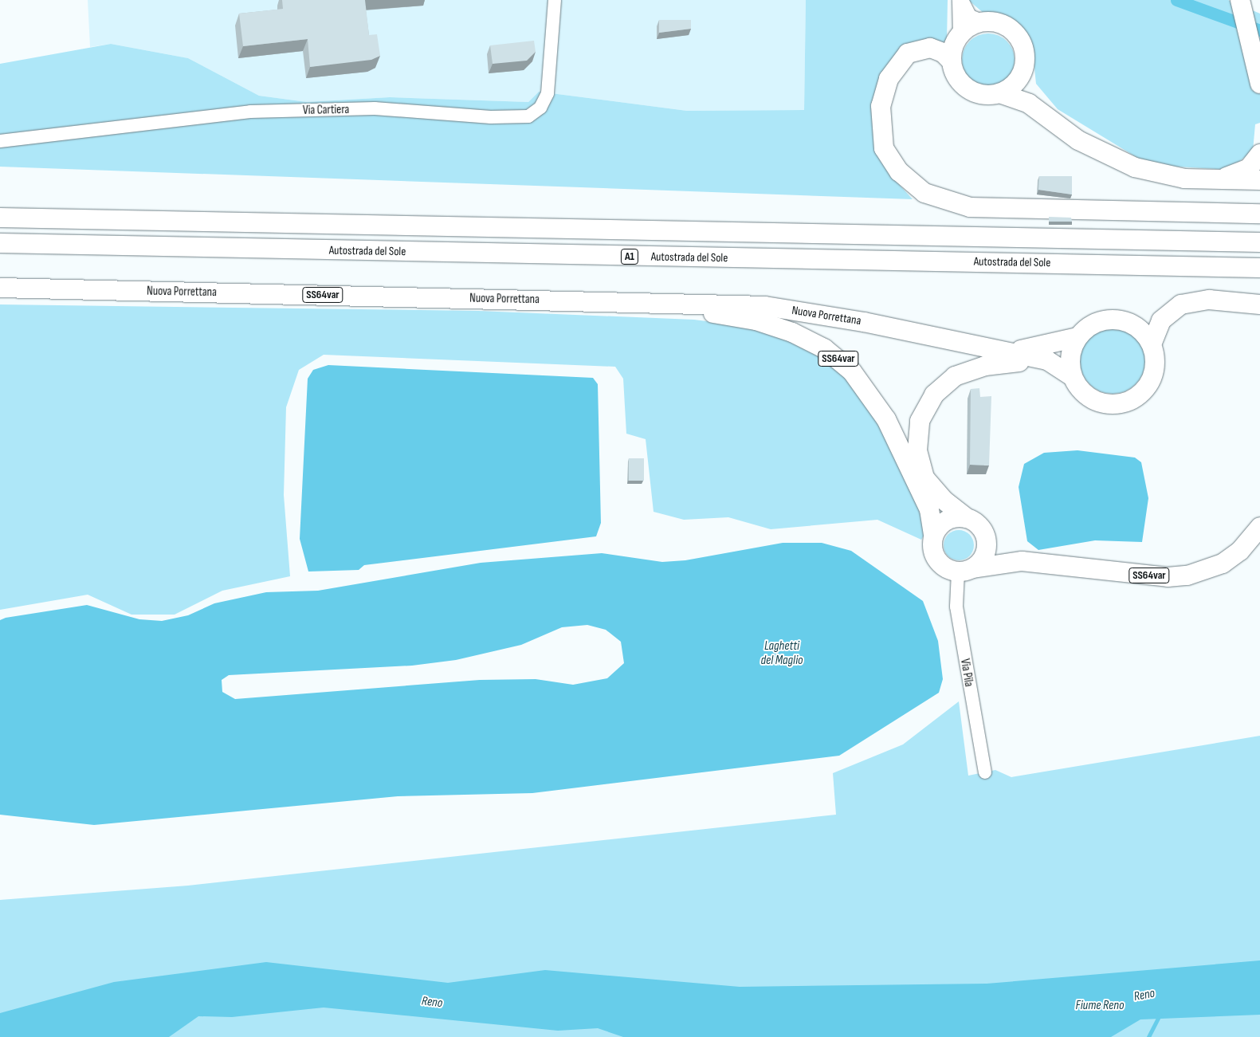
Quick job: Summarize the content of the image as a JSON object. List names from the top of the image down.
{
  "streets": {
    "highway": [
      "Autostrada del Sole",
      "A1",
      "Nuova Porrettana",
      "SS64var"
    ],
    "street": ["Via Cartiera", "Via Pila"]
  },
  "crossings": [
    ["Nuova Porrettana", "SS64var"],
    ["SS64var", "Via Pila"]
  ],
  "water": ["Laghetti del Maglio", "Reno", "Fiume Reno"]
}
